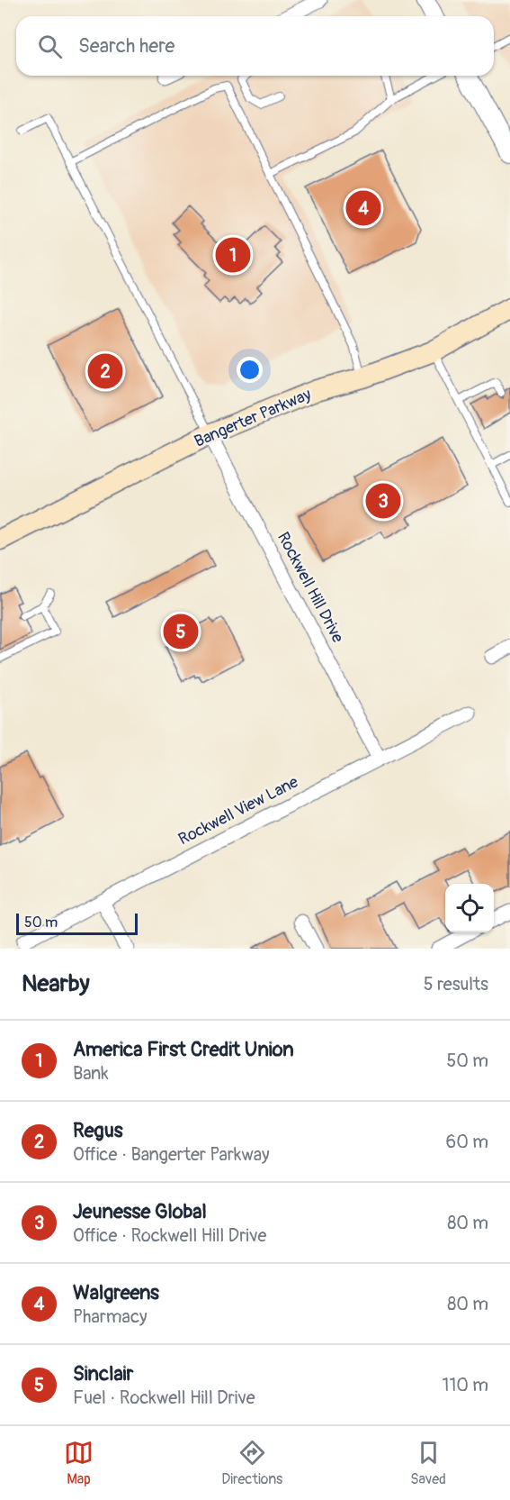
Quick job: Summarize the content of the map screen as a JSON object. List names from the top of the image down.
{
  "streets": {
    "main road": ["Bangerter Parkway"],
    "street": ["Rockwell Hill Drive", "Rockwell View Lane"]
  },
  "crossings": [
    ["Bangerter Parkway", "Rockwell Hill Drive"],
    ["Rockwell Hill Drive", "Rockwell View Lane"]
  ],
  "scale_bar": "50 m",
  "page": {
    "search": "Search here",
    "pins": [
      "4",
      "1",
      "2",
      "3",
      "5"
    ],
    "scale": "50 m",
    "heading": ["Nearby", "5 results"],
    "list": [
      {
        "mark": "1",
        "name": "America First Credit Union",
        "note": "Bank",
        "value": "50 m"
      },
      {
        "mark": "2",
        "name": "Regus",
        "note": "Office · Bangerter Parkway",
        "value": "60 m"
      },
      {
        "mark": "3",
        "name": "Jeunesse Global",
        "note": "Office · Rockwell Hill Drive",
        "value": "80 m"
      },
      {
        "mark": "4",
        "name": "Walgreens",
        "note": "Pharmacy",
        "value": "80 m"
      },
      {
        "mark": "5",
        "name": "Sinclair",
        "note": "Fuel · Rockwell Hill Drive",
        "value": "110 m"
      }
    ],
    "nav": ["Map", "Directions", "Saved"]
  }
}
